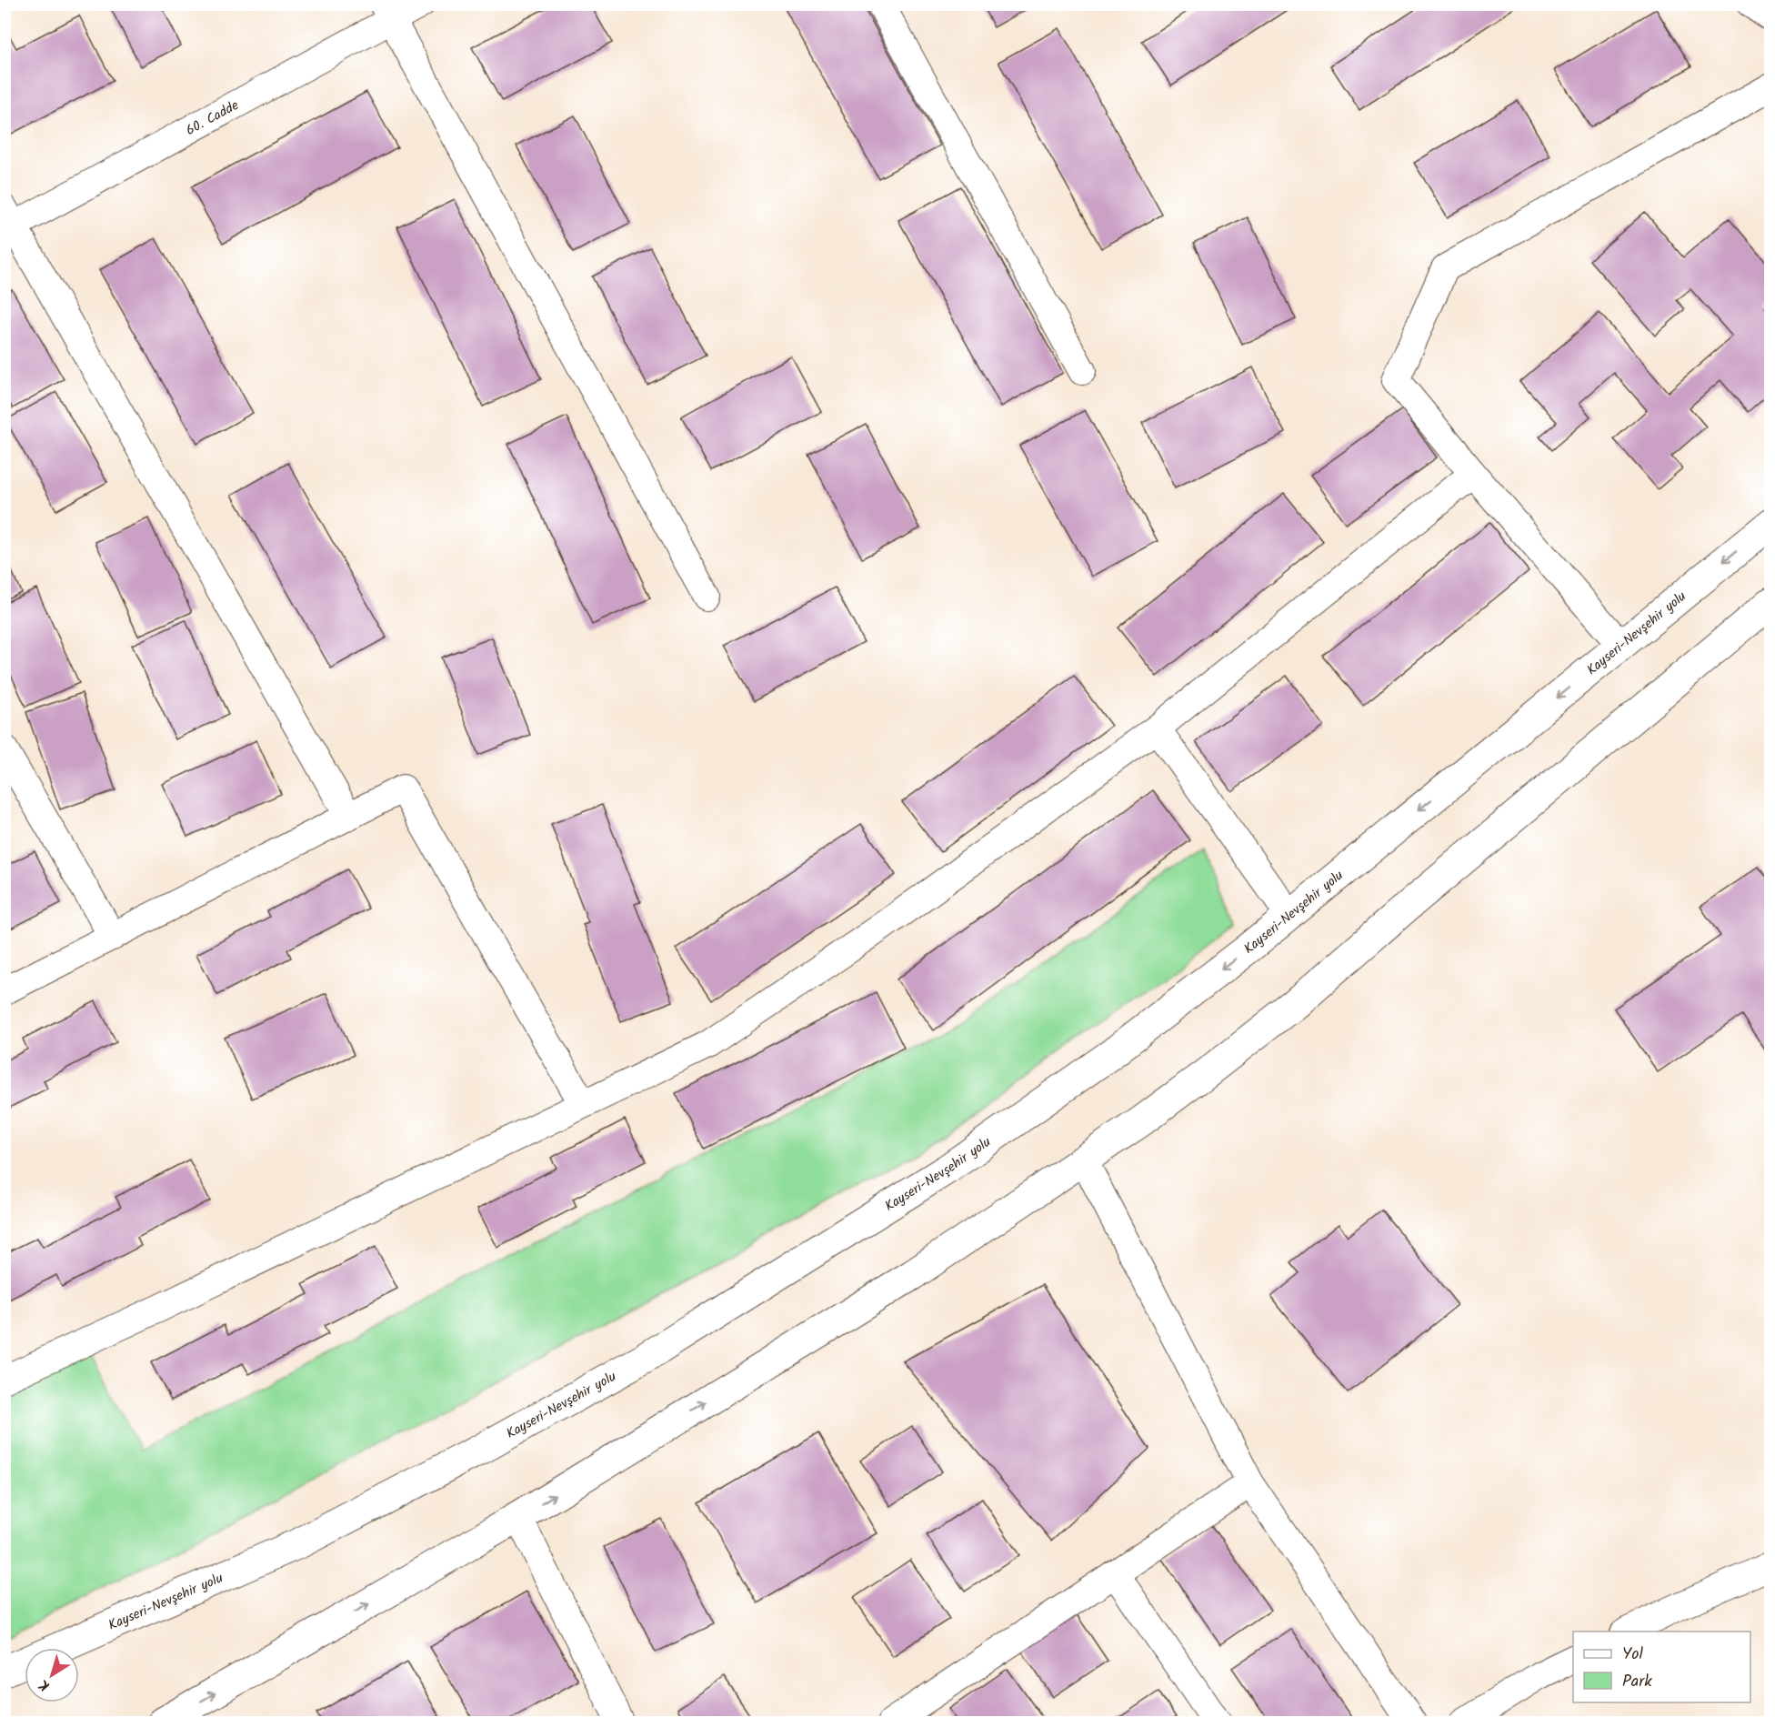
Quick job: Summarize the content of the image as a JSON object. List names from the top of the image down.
{
  "streets": {
    "highway": ["Kayseri-Nevşehir yolu"],
    "street": ["60. Cadde"]
  },
  "legend": ["Yol", "Park"],
  "north": "bottom left"
}
